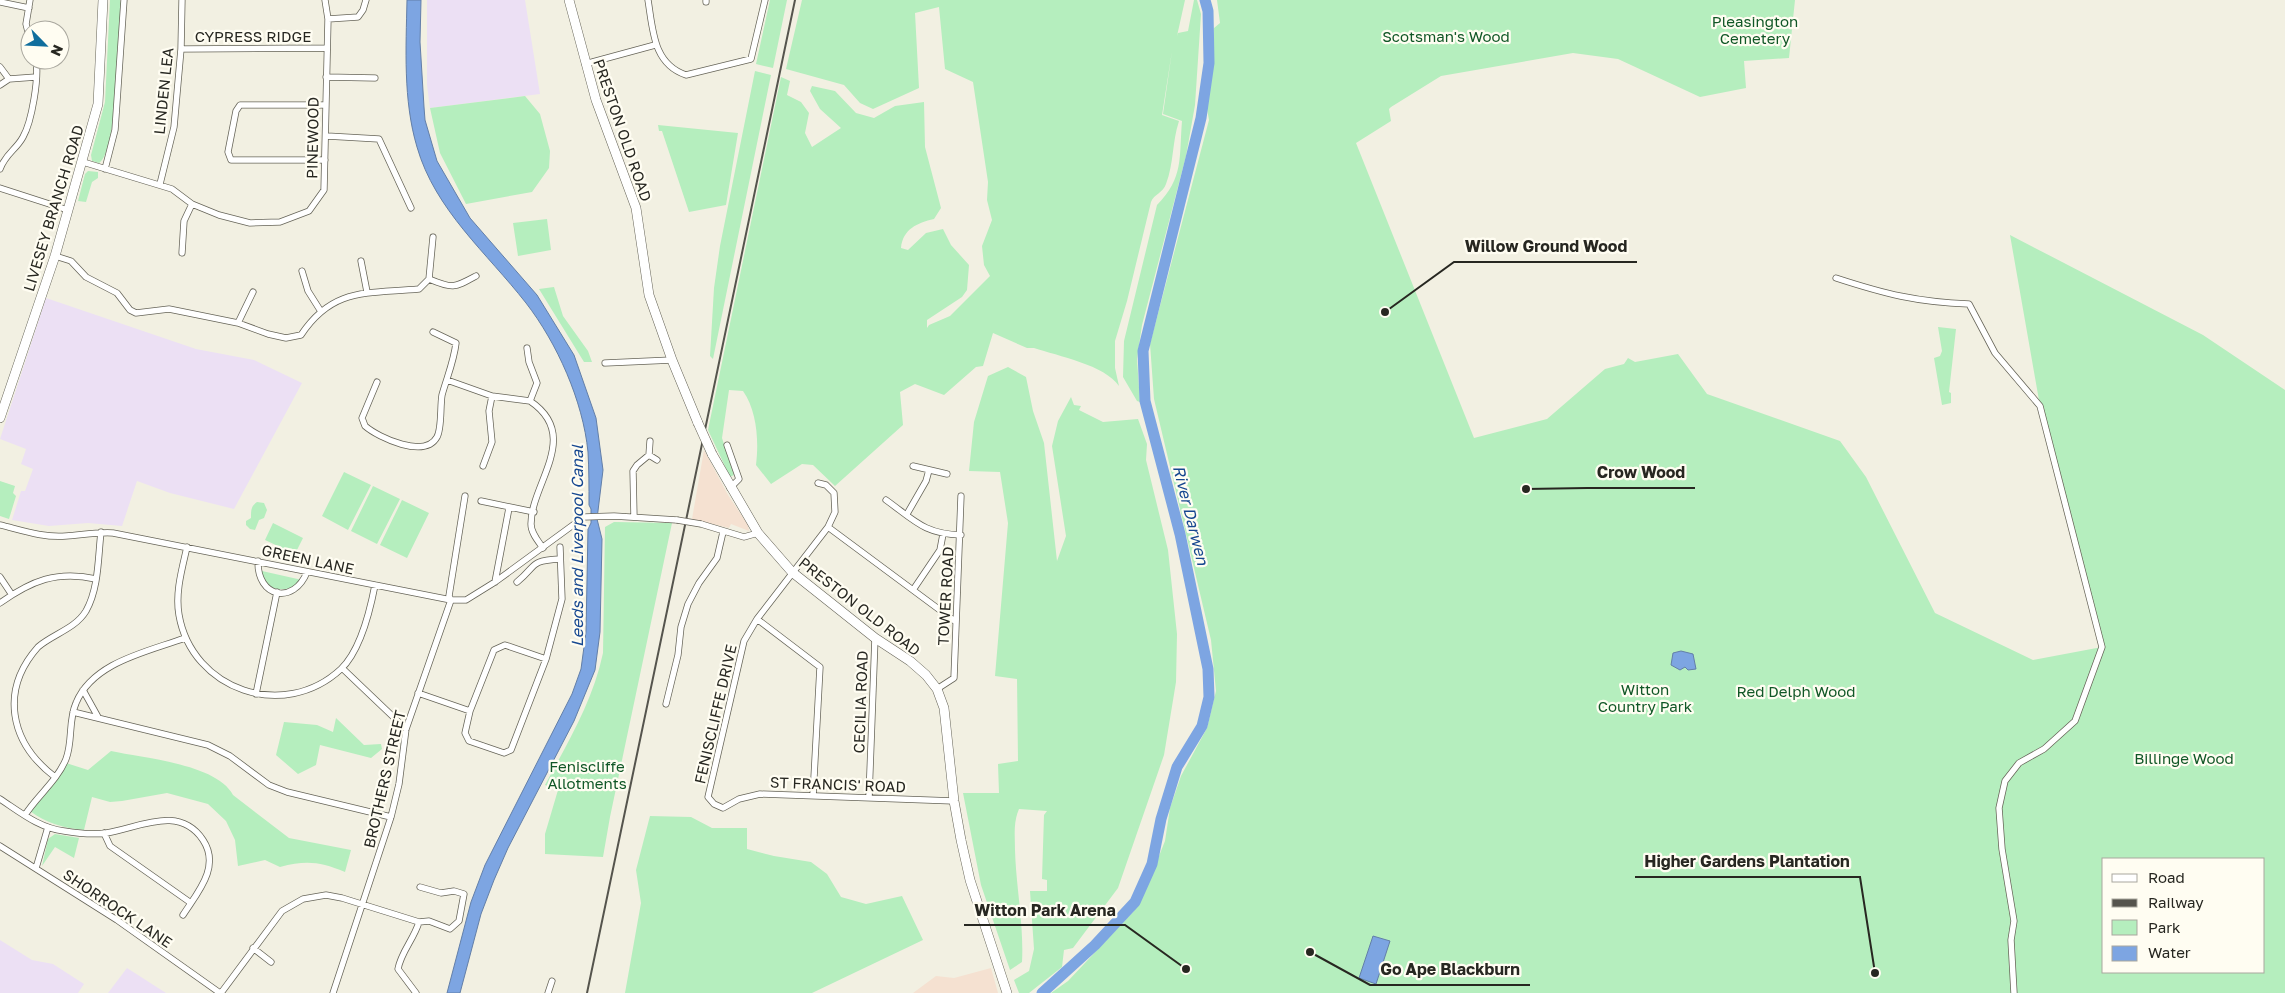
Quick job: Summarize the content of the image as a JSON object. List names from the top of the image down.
{
  "streets": {
    "main road": ["PRESTON OLD ROAD", "LIVESEY BRANCH ROAD"],
    "street": [
      "CYPRESS RIDGE",
      "LINDEN LEA",
      "PINEWOOD",
      "GREEN LANE",
      "TOWER ROAD",
      "CECILIA ROAD",
      "FENISCLIFFE DRIVE",
      "BROTHERS STREET",
      "ST FRANCIS' ROAD",
      "SHORROCK LANE"
    ]
  },
  "crossings": [
    ["CYPRESS RIDGE", "LINDEN LEA"],
    ["CYPRESS RIDGE", "PINEWOOD"],
    ["LINDEN LEA", "PINEWOOD"],
    ["PRESTON OLD ROAD", "TOWER ROAD"],
    ["PRESTON OLD ROAD", "CECILIA ROAD"],
    ["PRESTON OLD ROAD", "FENISCLIFFE DRIVE"],
    ["PRESTON OLD ROAD", "ST FRANCIS' ROAD"],
    ["PINEWOOD", "LIVESEY BRANCH ROAD"],
    ["GREEN LANE", "BROTHERS STREET"],
    ["CECILIA ROAD", "ST FRANCIS' ROAD"],
    ["FENISCLIFFE DRIVE", "ST FRANCIS' ROAD"]
  ],
  "water": ["River Darwen", "Leeds and Liverpool Canal"],
  "parks": [
    "Pleasington Cemetery",
    "Scotsman's Wood",
    "Witton Country Park",
    "Red Delph Wood",
    "Billinge Wood",
    "Feniscliffe Allotments"
  ],
  "places": [
    "Willow Ground Wood",
    "Crow Wood",
    "Go Ape Blackburn",
    "Witton Park Arena",
    "Higher Gardens Plantation"
  ],
  "legend": [
    "Road",
    "Railway",
    "Park",
    "Water"
  ],
  "north": "bottom right"
}
